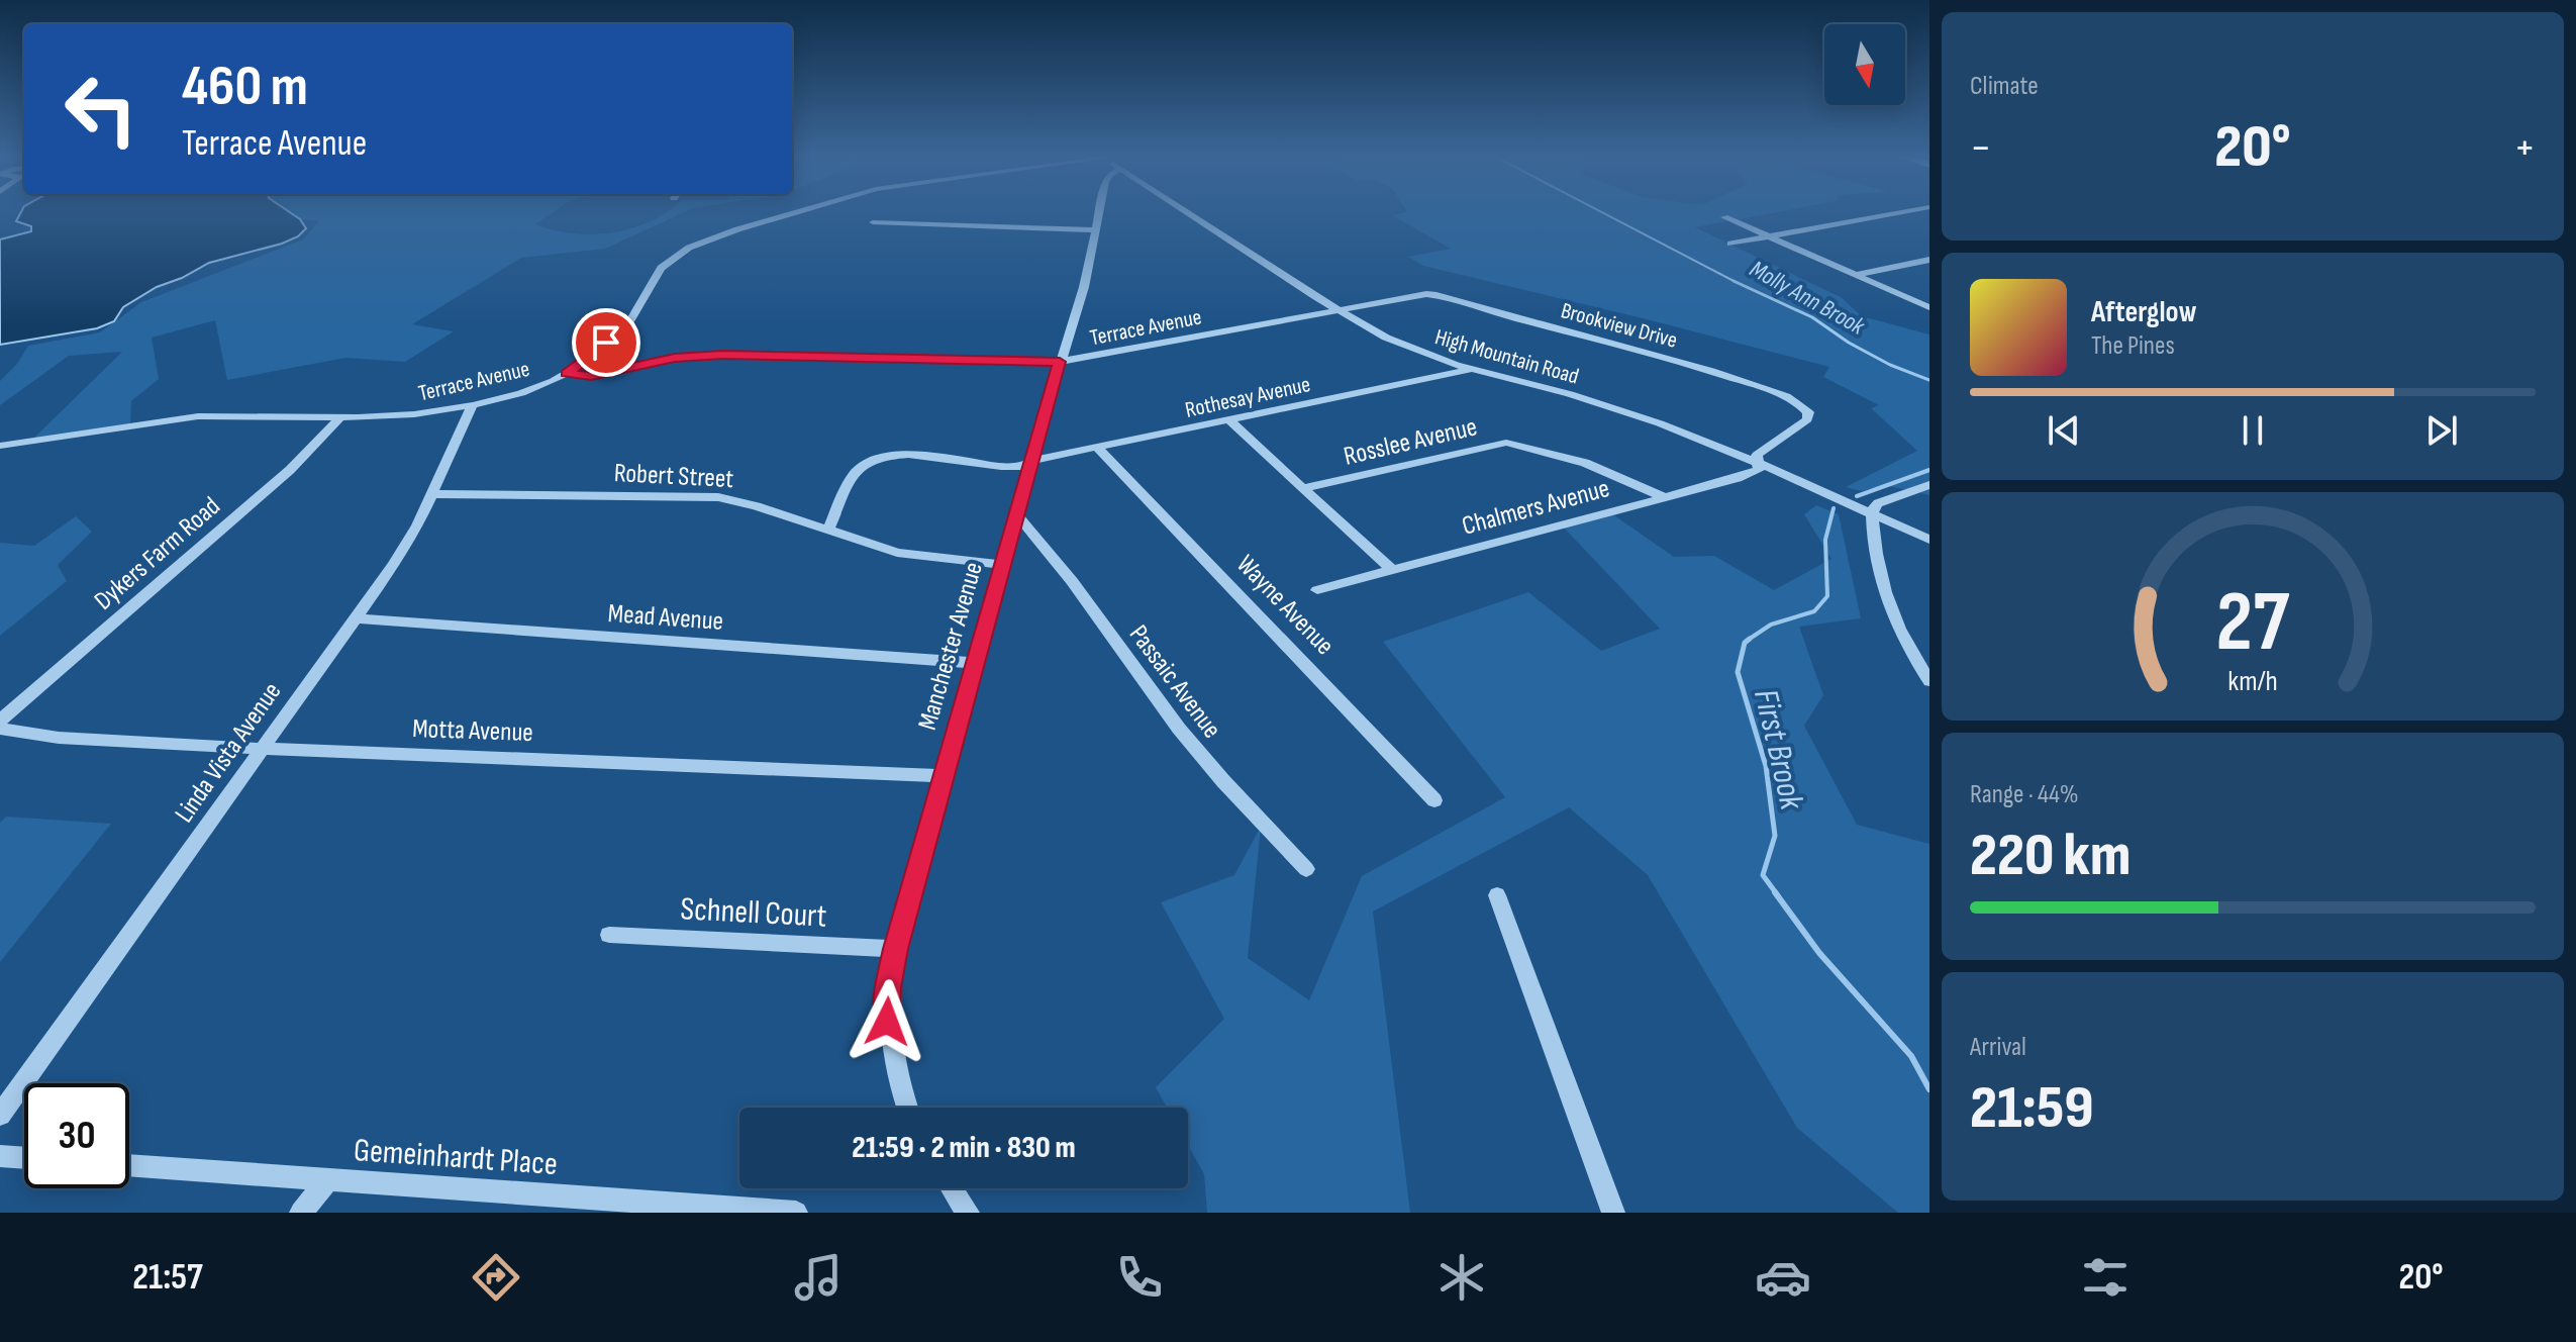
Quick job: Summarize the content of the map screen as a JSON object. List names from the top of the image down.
{
  "streets": {
    "street": [
      "Brookview Drive",
      "Terrace Avenue",
      "High Mountain Road",
      "Rothesay Avenue",
      "Rosslee Avenue",
      "Robert Street",
      "Chalmers Avenue",
      "Dykers Farm Road",
      "Wayne Avenue",
      "Mead Avenue",
      "Manchester Avenue",
      "Passaic Avenue",
      "Motta Avenue",
      "Linda Vista Avenue",
      "Schnell Court",
      "Gemeinhardt Place"
    ]
  },
  "crossings": [
    ["Brookview Drive", "Terrace Avenue"],
    ["Brookview Drive", "High Mountain Road"],
    ["Brookview Drive", "Chalmers Avenue"],
    ["Terrace Avenue", "High Mountain Road"],
    ["Terrace Avenue", "Dykers Farm Road"],
    ["Terrace Avenue", "Manchester Avenue"],
    ["Terrace Avenue", "Linda Vista Avenue"],
    ["High Mountain Road", "Rothesay Avenue"],
    ["High Mountain Road", "Chalmers Avenue"],
    ["Rothesay Avenue", "Robert Street"],
    ["Rothesay Avenue", "Wayne Avenue"],
    ["Rothesay Avenue", "Manchester Avenue"],
    ["Rosslee Avenue", "Chalmers Avenue"],
    ["Robert Street", "Manchester Avenue"],
    ["Robert Street", "Linda Vista Avenue"],
    ["Mead Avenue", "Manchester Avenue"],
    ["Mead Avenue", "Linda Vista Avenue"],
    ["Manchester Avenue", "Passaic Avenue"],
    ["Manchester Avenue", "Motta Avenue"],
    ["Manchester Avenue", "Schnell Court"],
    ["Motta Avenue", "Linda Vista Avenue"]
  ],
  "water": ["Molly Ann Brook", "First Brook"],
  "north": "bottom",
  "page": {
    "tile": [
      "Climate",
      ["Range · 44%", "220 km"],
      ["Arrival", "21:59"]
    ],
    "turn": ["460 m", "Terrace Avenue"],
    "heat": ["−", "20°", "+"],
    "song": ["Afterglow", "The Pines"],
    "limit": "30",
    "trip": "21:59 · 2 min · 830 m",
    "tabs": ["21:57", "20°"],
    "gauge": ["27", "km/h"]
  }
}
